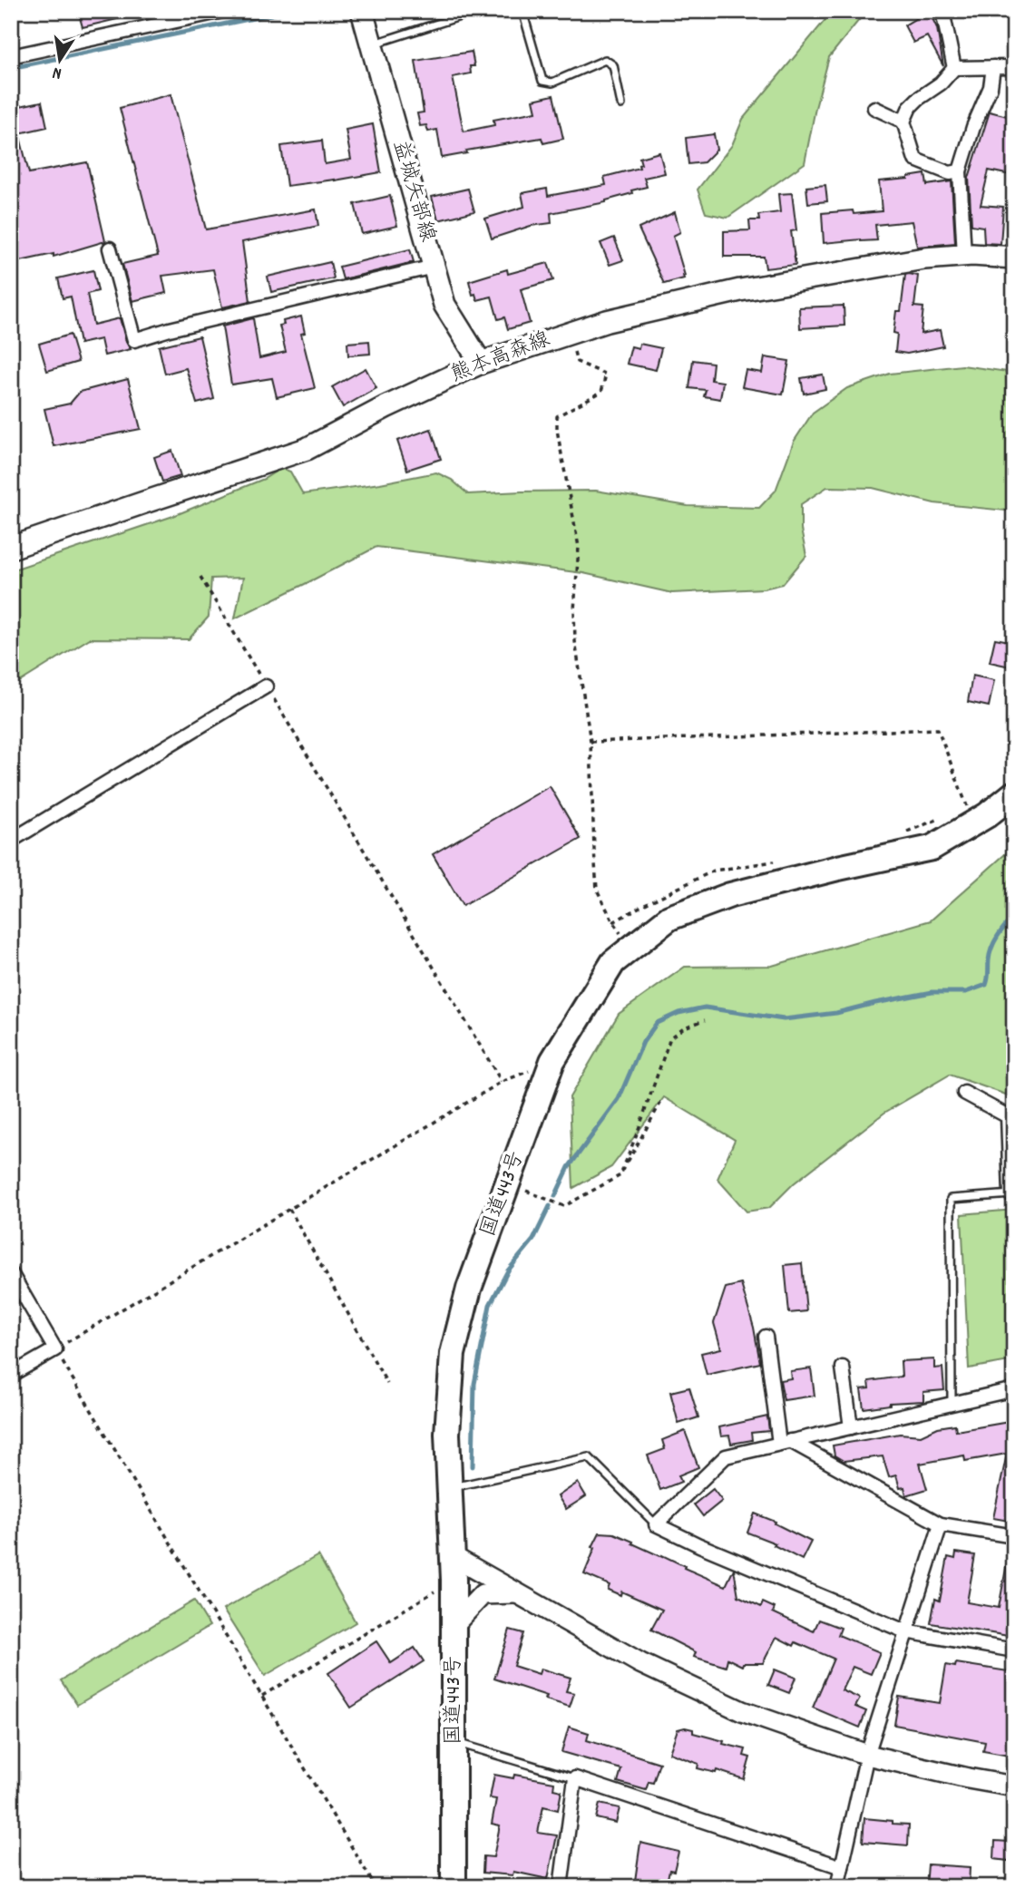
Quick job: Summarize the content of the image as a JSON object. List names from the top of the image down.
{
  "streets": {
    "highway": ["国道443号"],
    "main road": ["益城矢部線", "熊本高森線"]
  },
  "crossings": [
    ["益城矢部線", "熊本高森線"]
  ],
  "north": "bottom"
}
